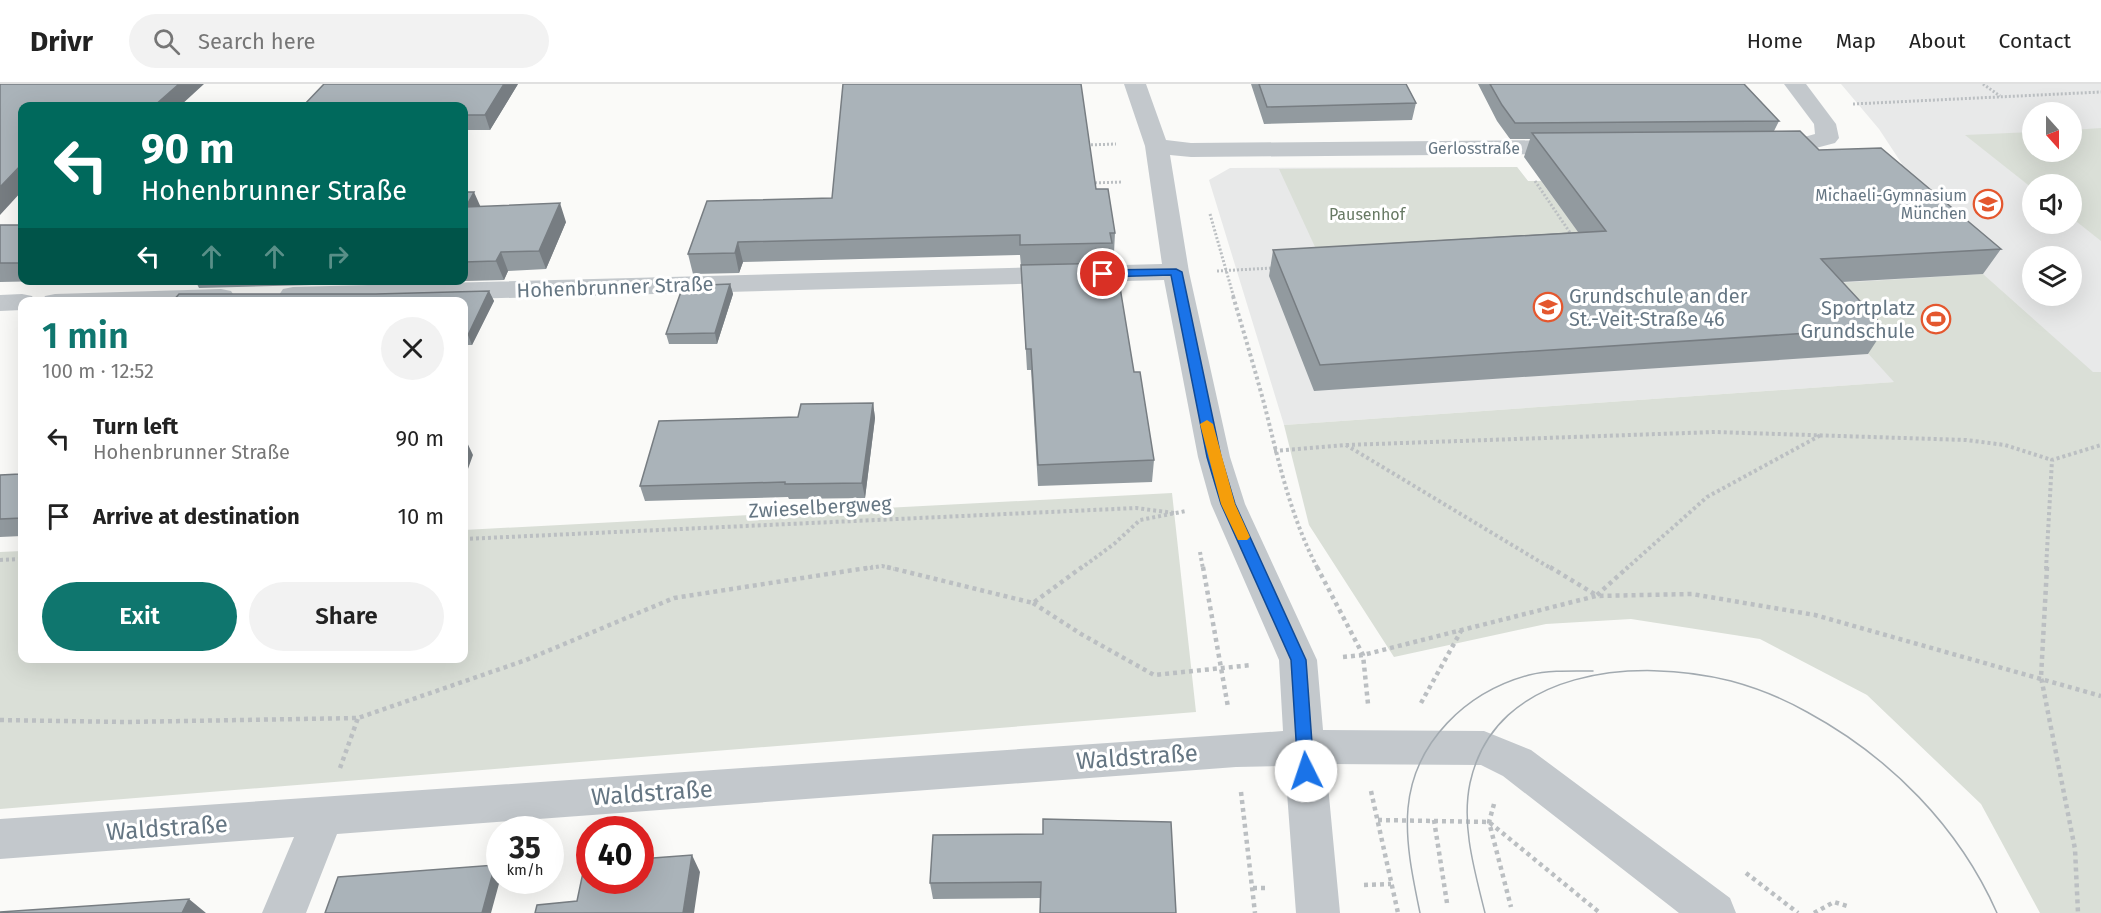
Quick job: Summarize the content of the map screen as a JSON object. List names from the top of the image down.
{
  "streets": {
    "street": ["Gerlosstraße", "Hohenbrunner Straße", "Waldstraße"],
    "path": ["Zwieselbergweg"]
  },
  "parks": ["Pausenhof"],
  "places": {
    "school or university": ["Michaeli-Gymnasium München", "Grundschule an der St.-Veit-Straße 46"],
    "sports": ["Sportplatz Grundschule"]
  },
  "north": "bottom",
  "page": {
    "header": "Drivr",
    "search": "Search here",
    "nav": [
      "Home",
      "Map",
      "About",
      "Contact"
    ],
    "turn": ["90 m", "Hohenbrunner Straße"],
    "heading": ["1 min", "100 m · 12:52"],
    "list": [
      {
        "name": "Turn left",
        "note": "Hohenbrunner Straße",
        "value": "90 m"
      },
      {
        "name": "Arrive at destination",
        "value": "10 m"
      }
    ],
    "buttons": ["Exit", "Share"],
    "speed": "35 km/h",
    "limit": "40"
  }
}
